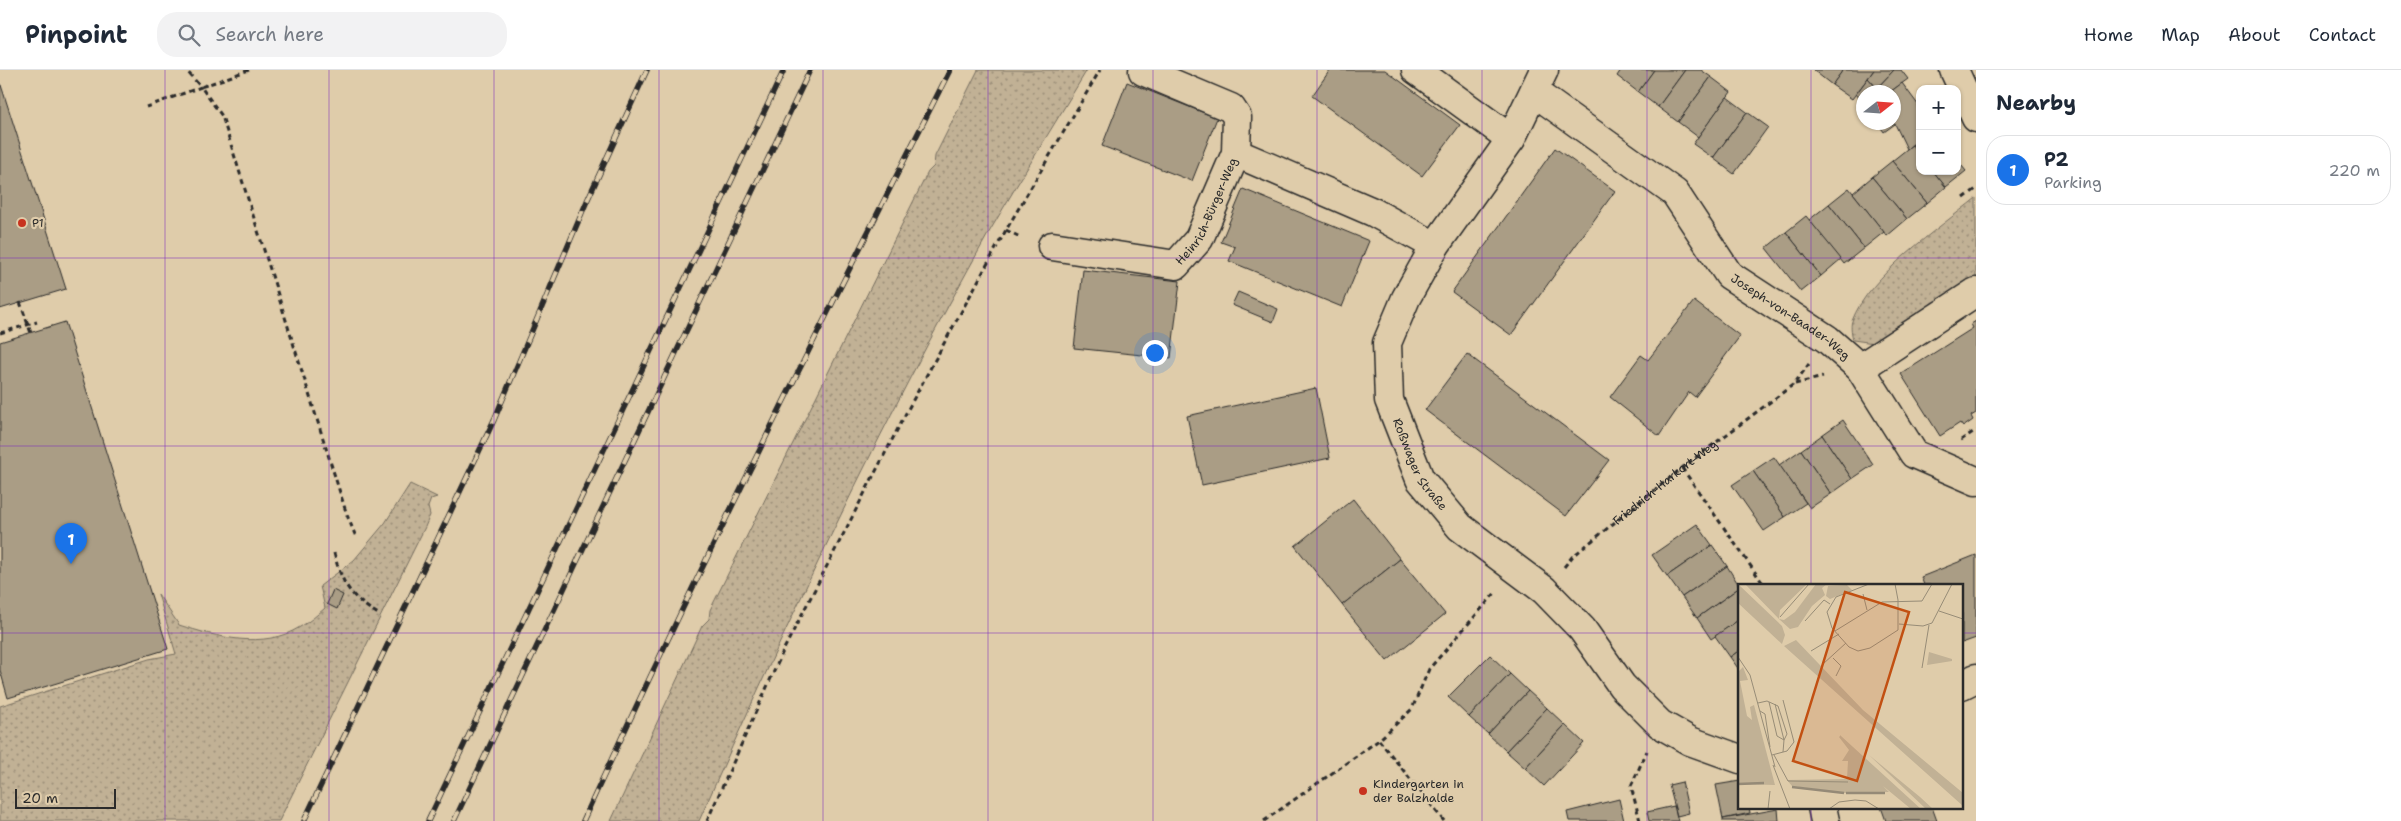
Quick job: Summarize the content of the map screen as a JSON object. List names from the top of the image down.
{
  "streets": {
    "street": ["Heinrich-Bürger-Weg", "Joseph-von-Baader-Weg", "Roßwager Straße"],
    "path": ["Friedrich-Harkort-Weg"]
  },
  "crossings": [
    ["Heinrich-Bürger-Weg", "Roßwager Straße"],
    ["Joseph-von-Baader-Weg", "Roßwager Straße"],
    ["Roßwager Straße", "Friedrich-Harkort-Weg"]
  ],
  "places": ["P1", "Kindergarten in der Balzhalde"],
  "scale_bar": "20 m",
  "north": "right",
  "page": {
    "header": "Pinpoint",
    "search": "Search here",
    "nav": [
      "Home",
      "Map",
      "About",
      "Contact"
    ],
    "heading": "Nearby",
    "map_buttons": ["+", "−"],
    "list": [
      {
        "mark": "1",
        "name": "P2",
        "note": "Parking",
        "value": "220 m"
      }
    ],
    "pins": "1",
    "scale": "20 m"
  }
}
